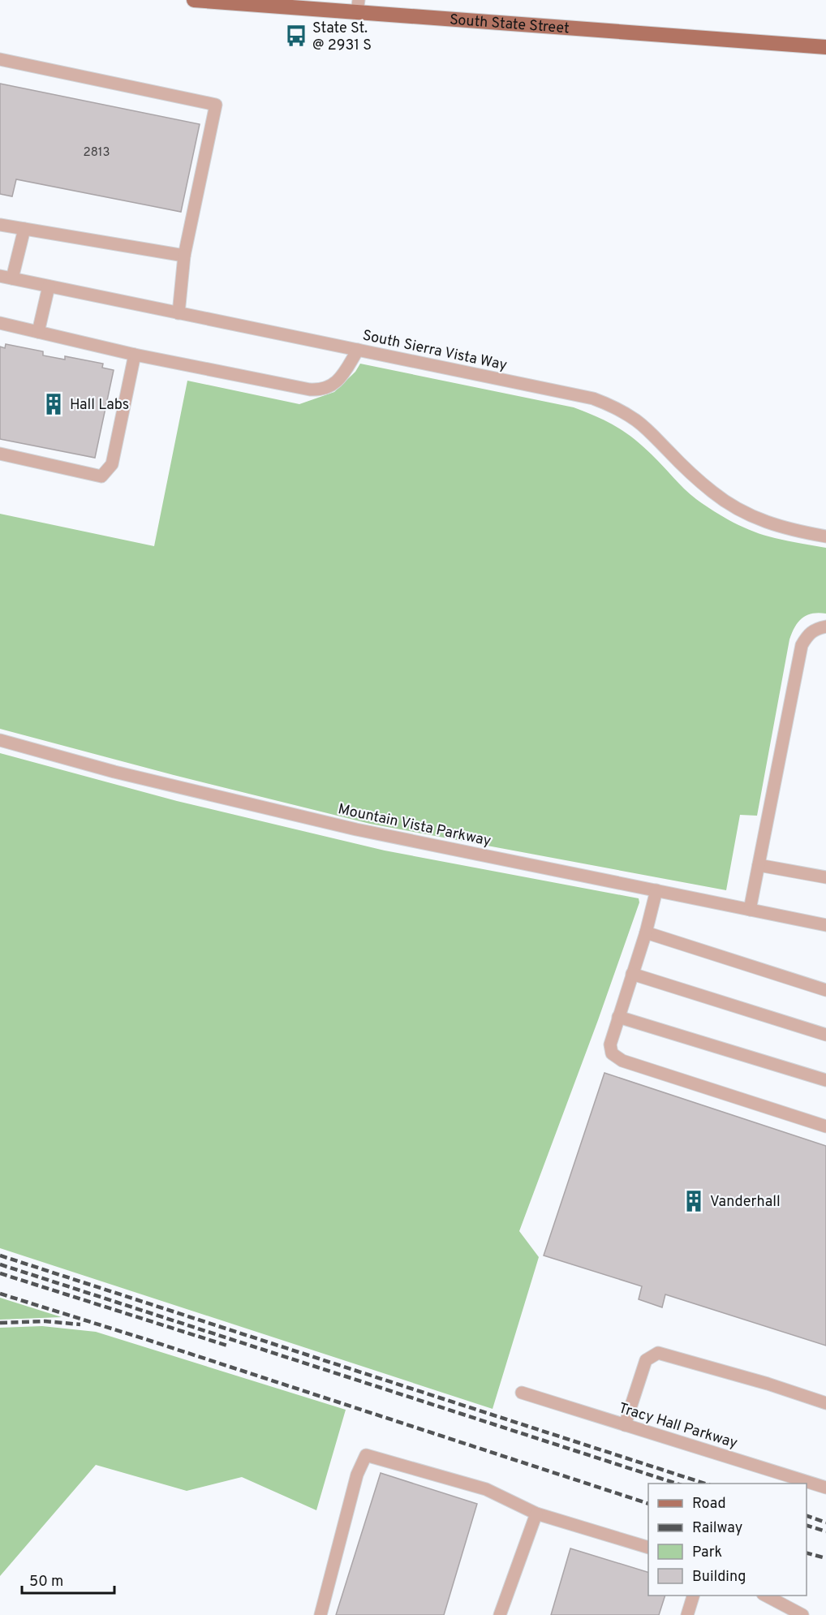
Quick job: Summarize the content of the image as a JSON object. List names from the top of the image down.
{
  "streets": {
    "main road": ["South State Street"],
    "street": ["South Sierra Vista Way", "Mountain Vista Parkway", "Tracy Hall Parkway"]
  },
  "places": {
    "bus stop": ["State St. @ 2931 S"],
    "building": ["Hall Labs", "Vanderhall"]
  },
  "house_numbers": ["2813"],
  "legend": [
    "Road",
    "Railway",
    "Park",
    "Building"
  ],
  "scale_bar": "50 m"
}
